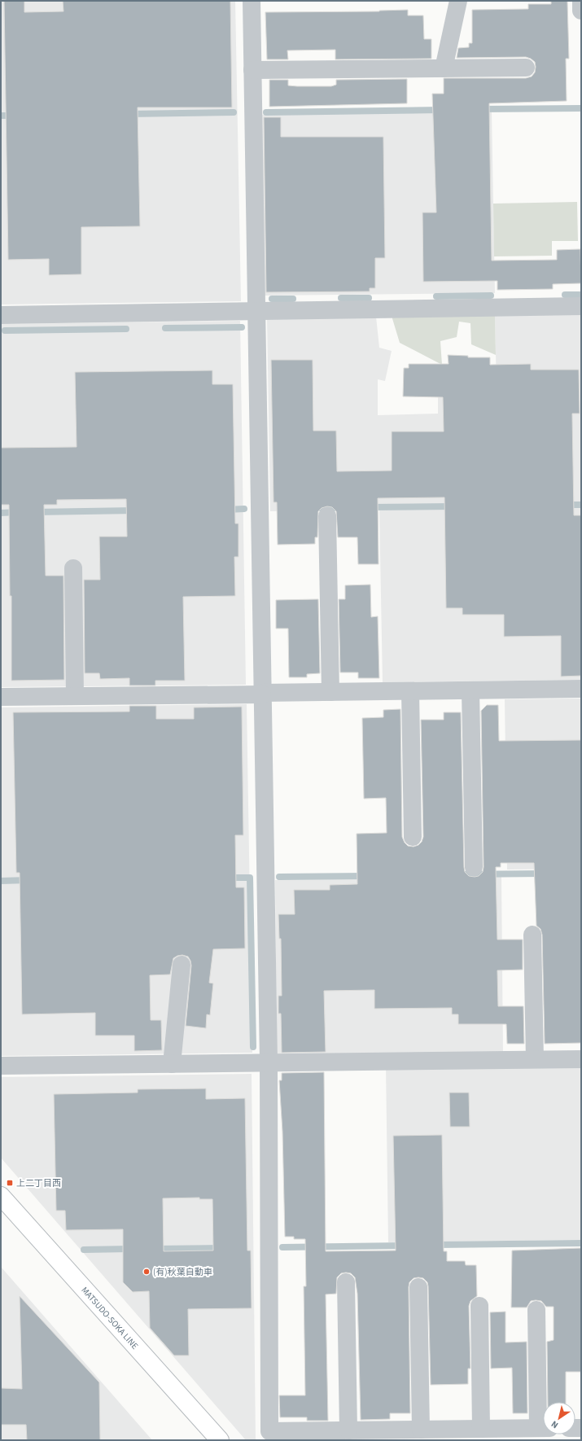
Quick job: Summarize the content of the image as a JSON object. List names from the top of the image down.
{
  "streets": {
    "main road": ["MATSUDO-SOKA LINE"]
  },
  "places": {
    "transit": ["上二丁目西"],
    "other": ["(有)秋葉自動車"]
  },
  "north": "bottom left"
}
